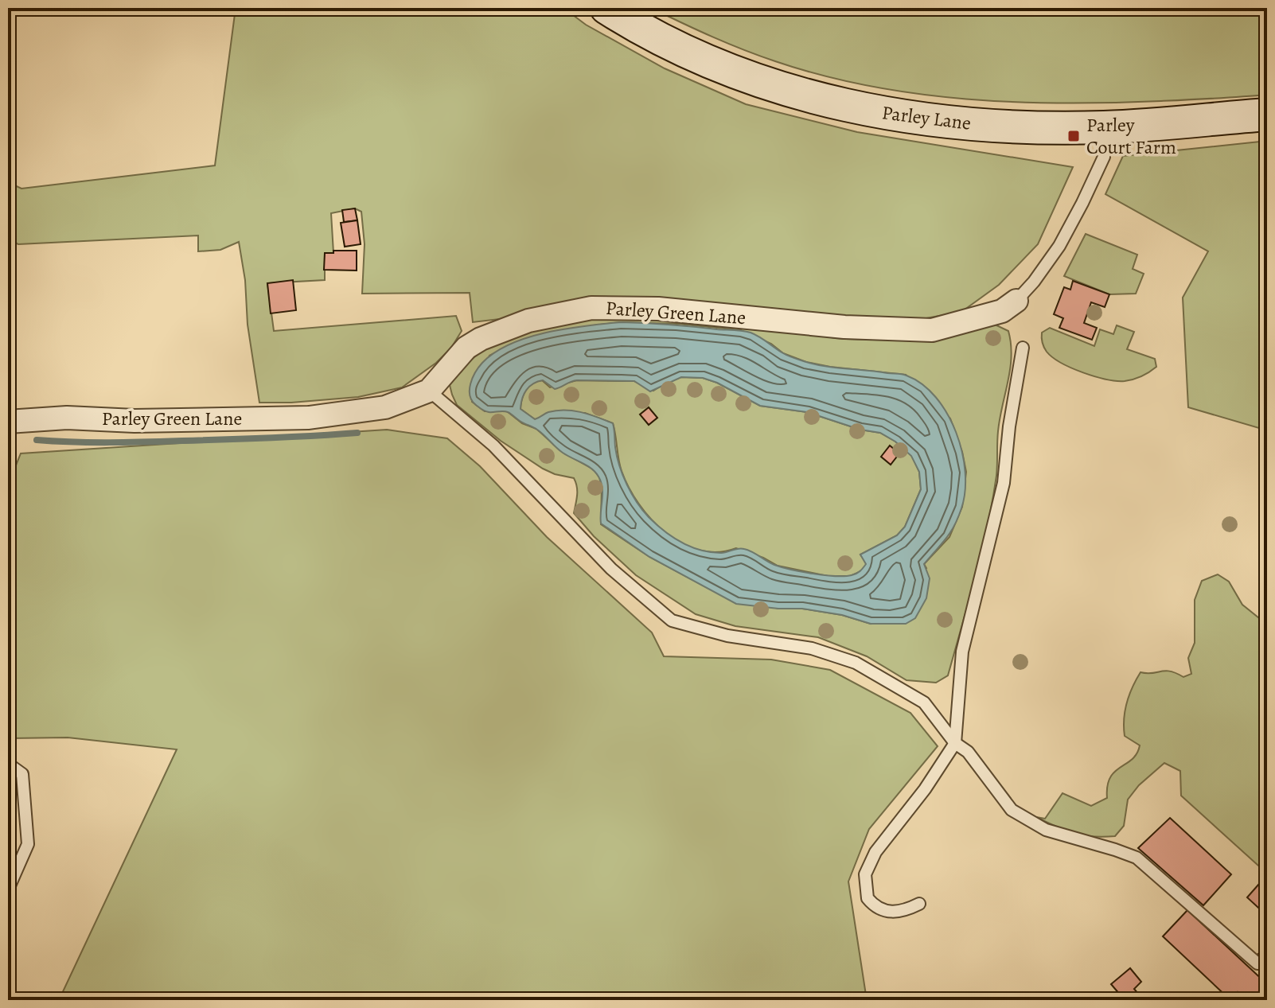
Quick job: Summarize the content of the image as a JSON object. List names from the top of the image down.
{
  "streets": {
    "main road": ["Parley Lane"],
    "street": ["Parley Green Lane"]
  },
  "crossings": [
    ["Parley Lane", "Parley Green Lane"]
  ],
  "places": {
    "transit": ["Parley Court Farm"]
  }
}
